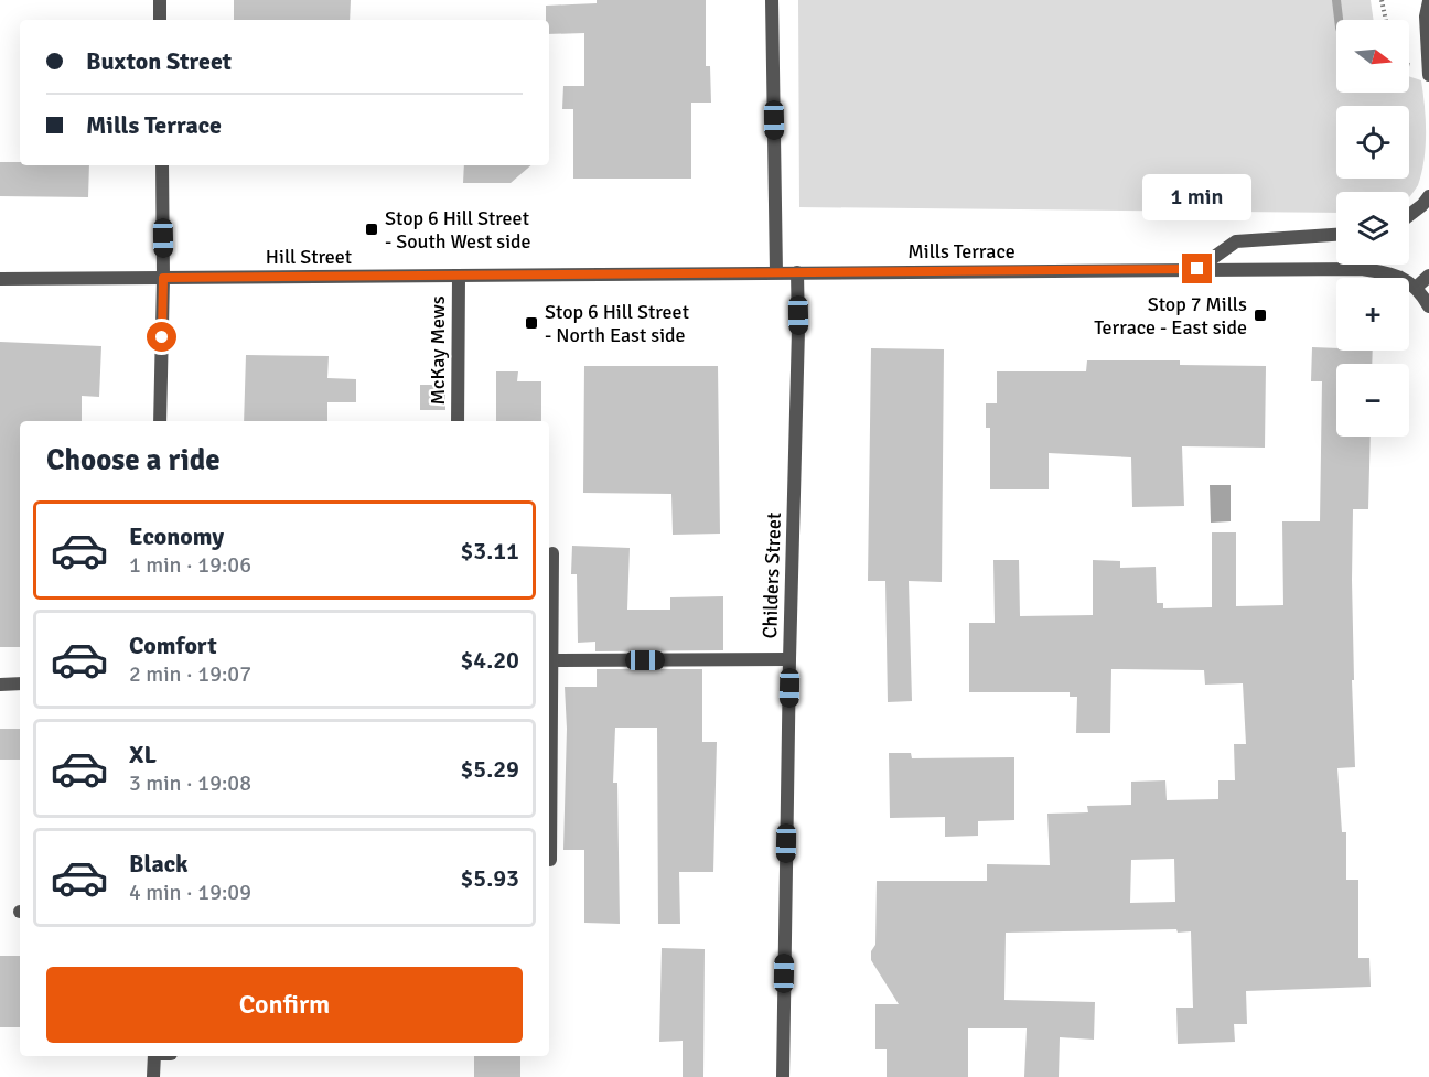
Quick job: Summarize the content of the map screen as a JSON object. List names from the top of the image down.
{
  "streets": {
    "street": [
      "Mills Terrace",
      "Hill Street",
      "McKay Mews",
      "Childers Street"
    ]
  },
  "crossings": [
    ["Mills Terrace", "Hill Street"],
    ["Mills Terrace", "Childers Street"],
    ["Hill Street", "McKay Mews"]
  ],
  "places": {
    "transit": ["Stop 6 Hill Street - South West side", "Stop 7 Mills Terrace - East side", "Stop 6 Hill Street - North East side"]
  },
  "north": "right",
  "page": {
    "map_buttons": ["+", "−"],
    "banner": ["Buxton Street", "Mills Terrace"],
    "bubble": "1 min",
    "heading": "Choose a ride",
    "list": [
      {
        "name": "Economy",
        "note": "1 min · 19:06",
        "value": "$3.11"
      },
      {
        "name": "Comfort",
        "note": "2 min · 19:07",
        "value": "$4.20"
      },
      {
        "name": "XL",
        "note": "3 min · 19:08",
        "value": "$5.29"
      },
      {
        "name": "Black",
        "note": "4 min · 19:09",
        "value": "$5.93"
      }
    ],
    "buttons": "Confirm"
  }
}
